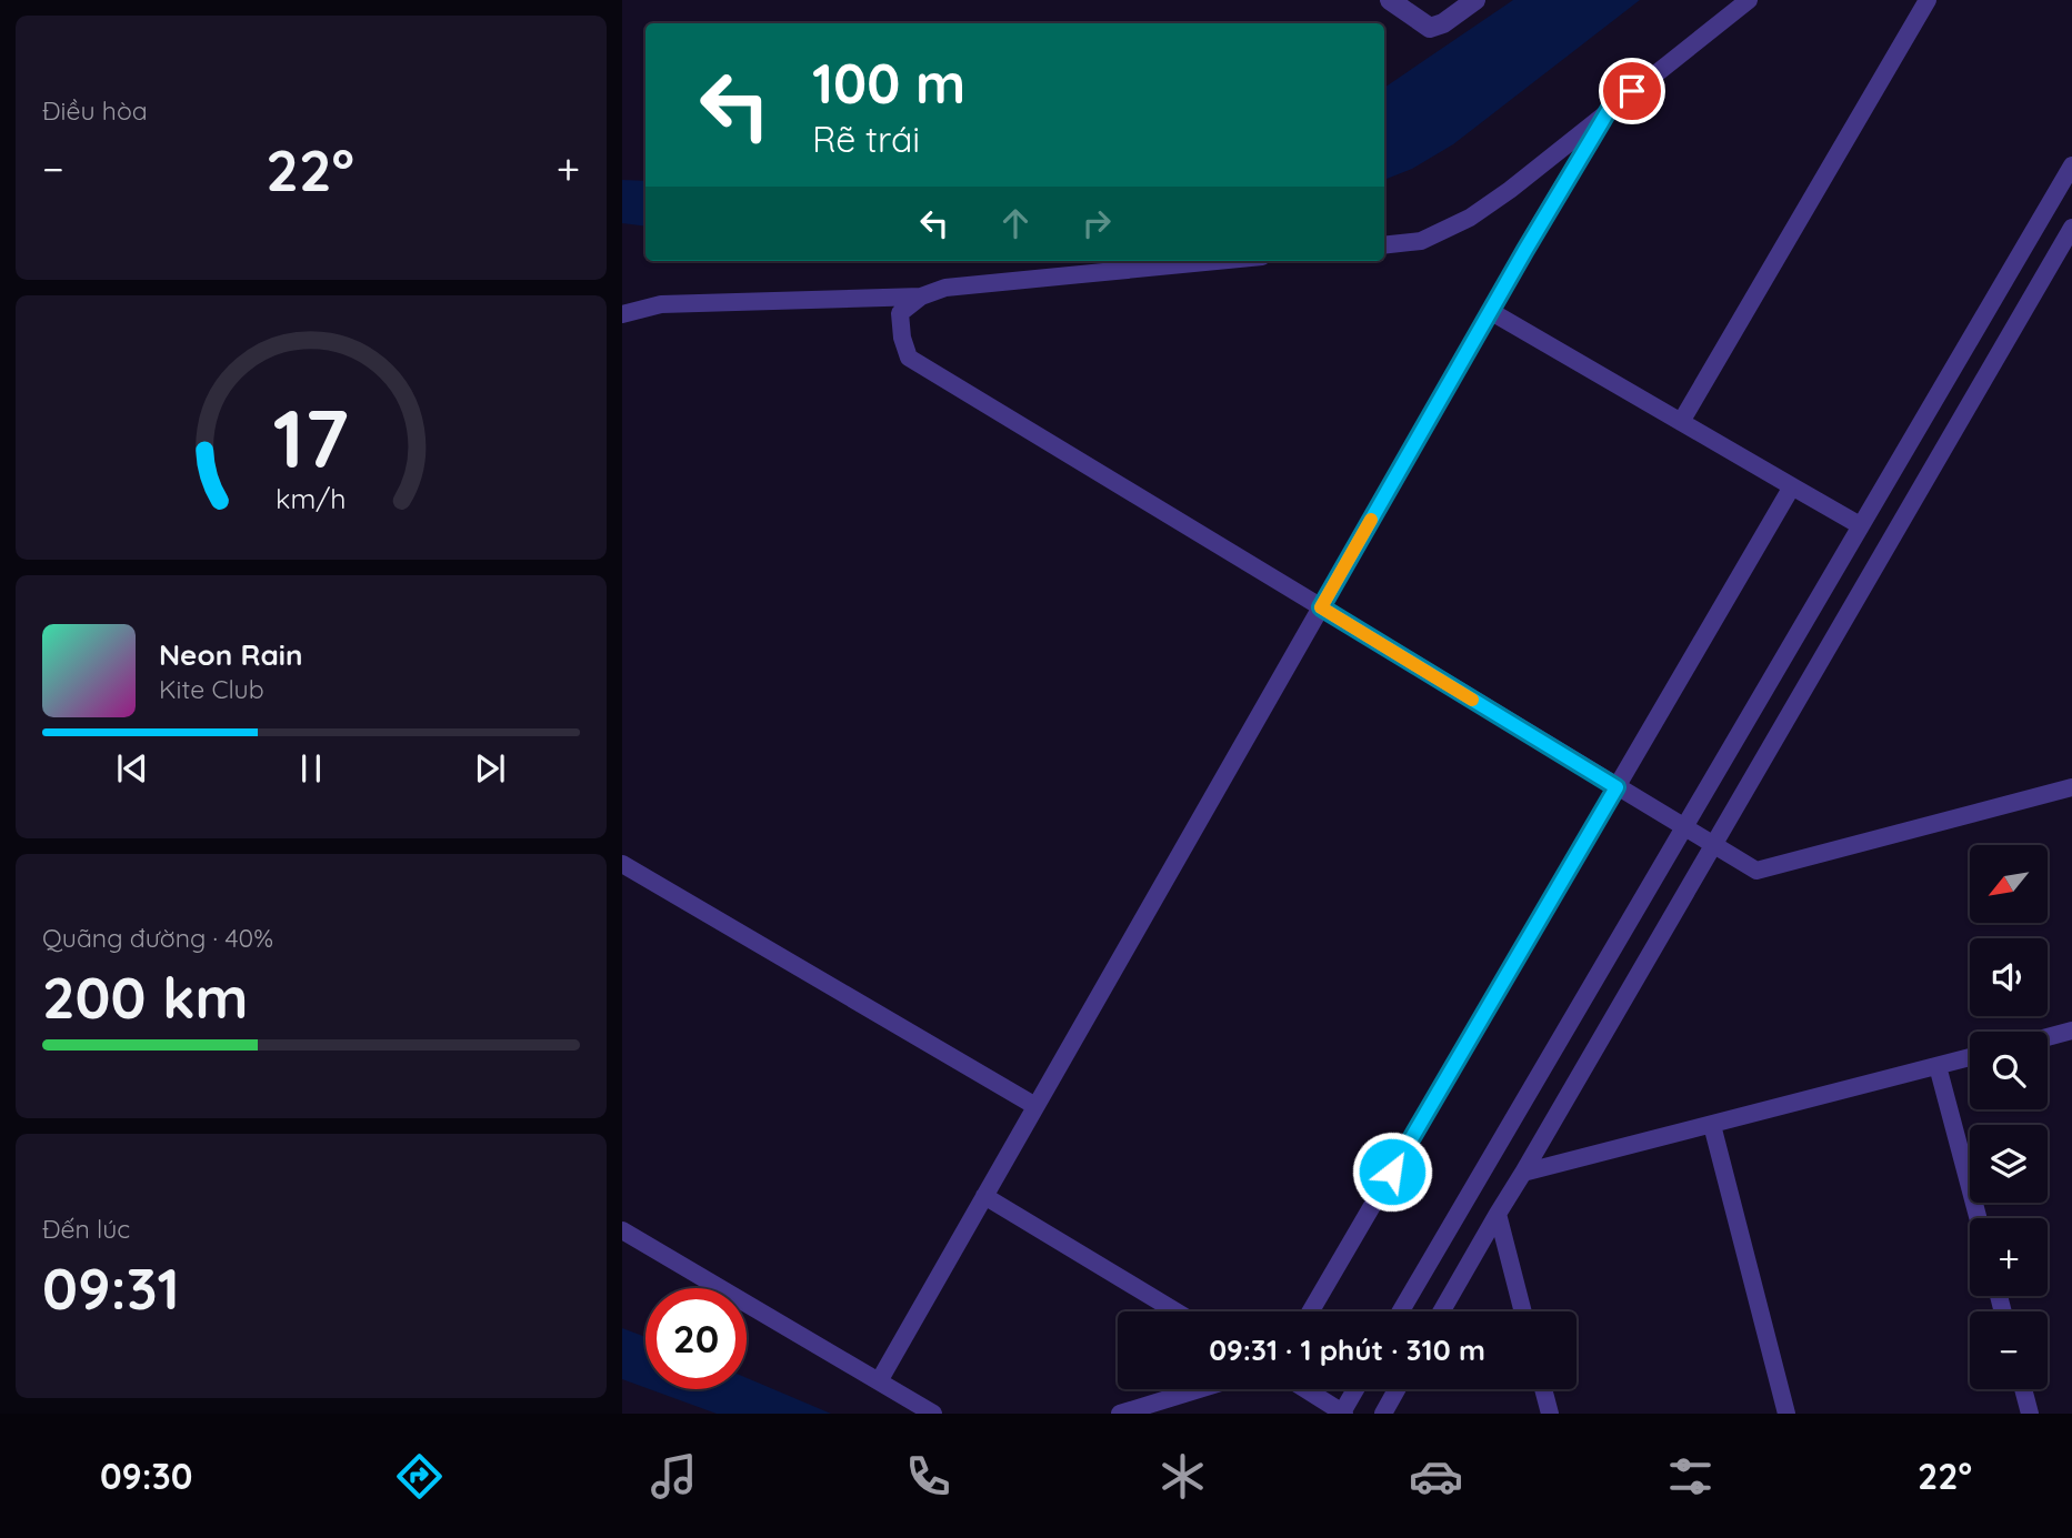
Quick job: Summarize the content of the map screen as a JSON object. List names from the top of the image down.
{
  "north": "bottom left",
  "page": {
    "tile": [
      "Điều hòa",
      ["Quãng đường · 40%", "200 km"],
      ["Đến lúc", "09:31"]
    ],
    "turn": ["100 m", "Rẽ trái"],
    "heat": ["−", "22°", "+"],
    "song": ["Neon Rain", "Kite Club"],
    "map_buttons": ["+", "−"],
    "limit": "20",
    "trip": "09:31 · 1 phút · 310 m",
    "tabs": ["09:30", "22°"],
    "gauge": ["17", "km/h"]
  }
}
